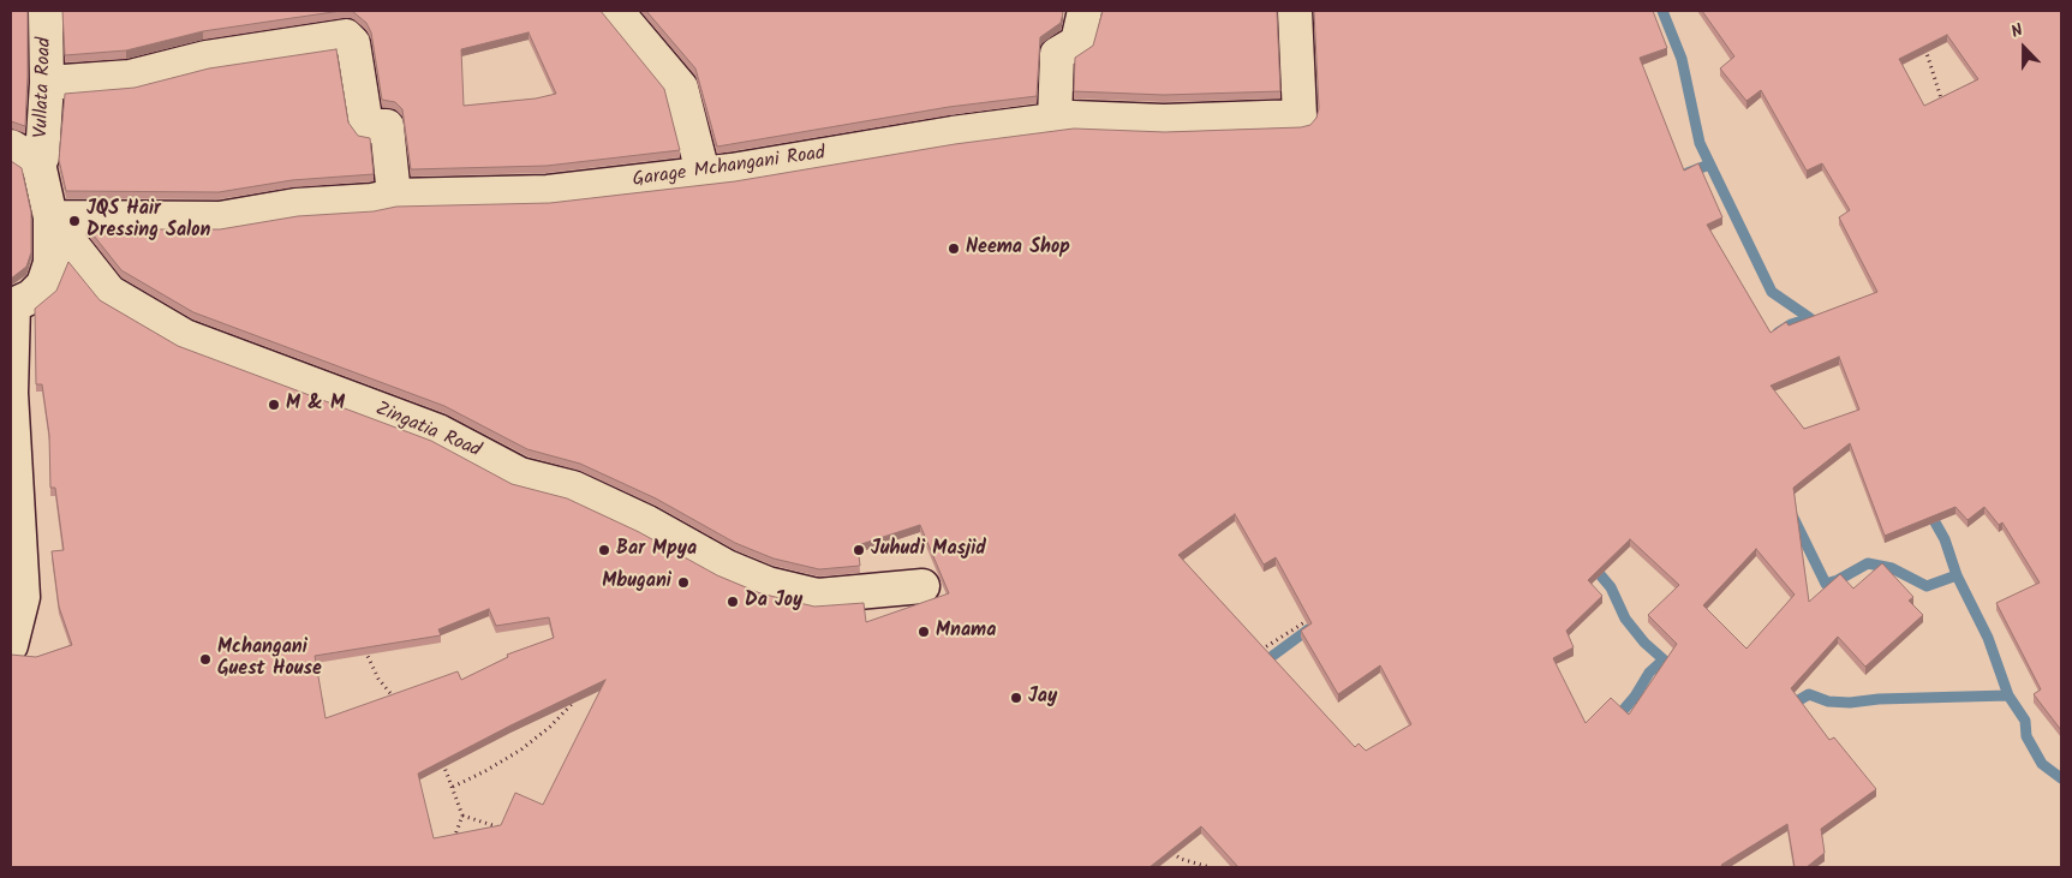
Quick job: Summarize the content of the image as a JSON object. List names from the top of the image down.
{
  "streets": {
    "street": ["Vullata Road", "Garage Mchangani Road", "Zingatia Road"]
  },
  "crossings": [
    ["Vullata Road", "Zingatia Road"],
    ["Garage Mchangani Road", "Zingatia Road"]
  ],
  "places": [
    "JQS Hair Dressing Salon",
    "Neema Shop",
    "M & M",
    "Bar Mpya",
    "Juhudi Masjid",
    "Mbugani",
    "Da Joy",
    "Mnama",
    "Mchangani Guest House",
    "Jay"
  ],
  "north": "top"
}
